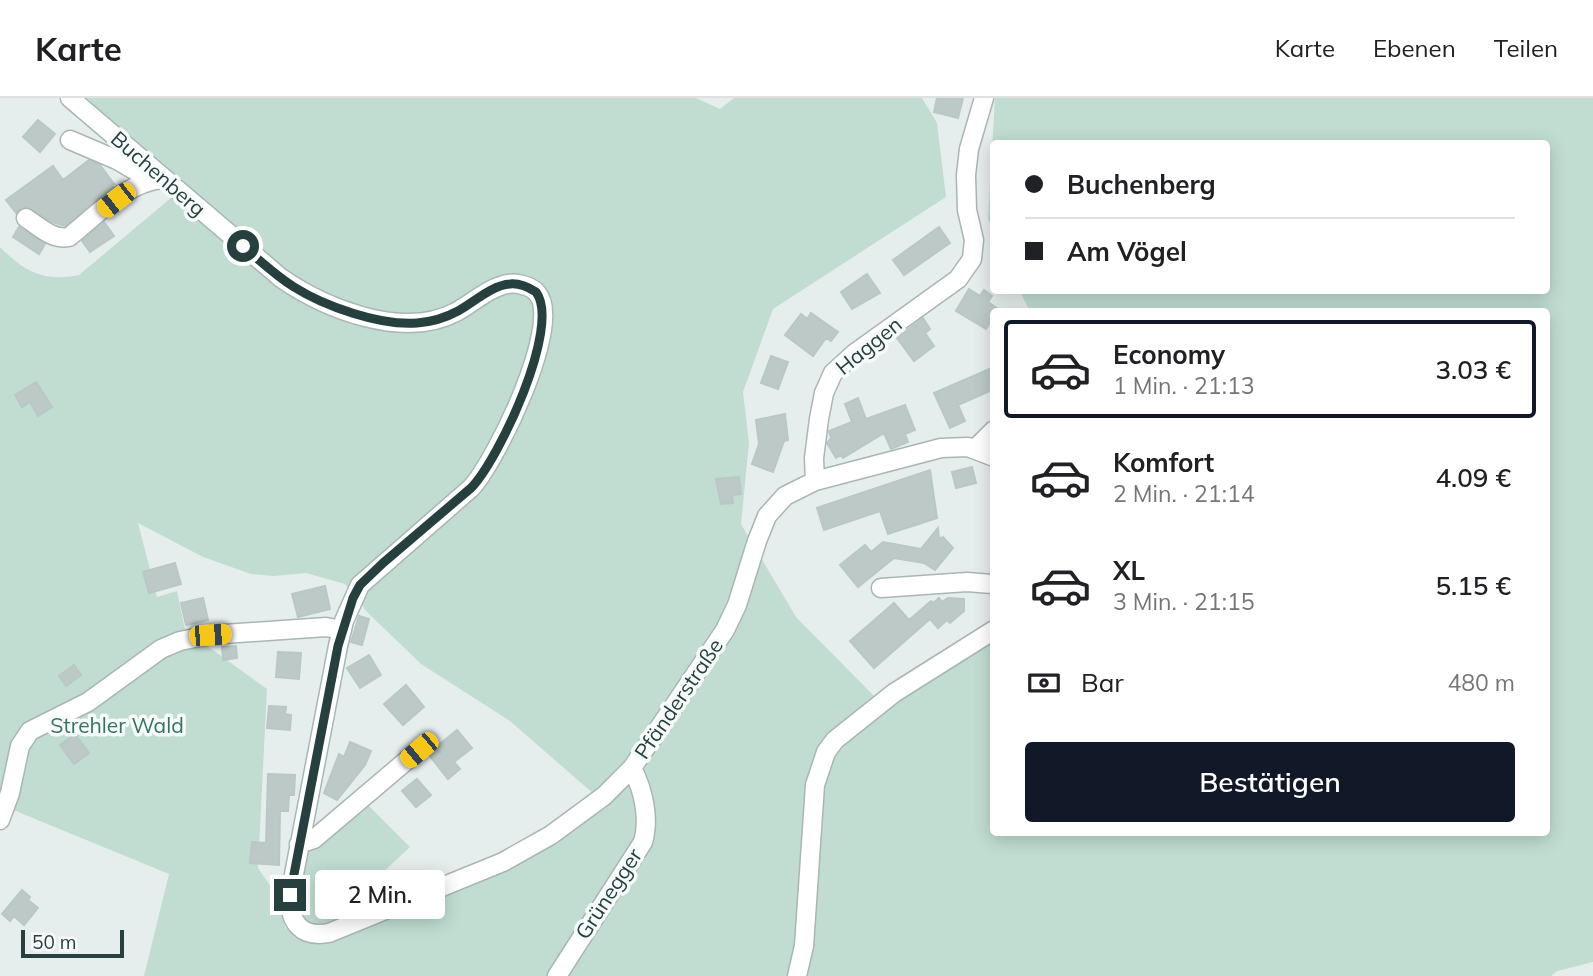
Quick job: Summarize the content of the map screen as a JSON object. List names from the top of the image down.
{
  "streets": {
    "street": [
      "Buchenberg",
      "Haggen",
      "Pfänderstraße",
      "Grünegger"
    ]
  },
  "crossings": [
    ["Haggen", "Pfänderstraße"],
    ["Pfänderstraße", "Grünegger"]
  ],
  "parks": ["Strehler Wald"],
  "scale_bar": "50 m",
  "page": {
    "header": "Karte",
    "nav": ["Karte", "Ebenen", "Teilen"],
    "banner": ["Buchenberg", "Am Vögel"],
    "list": [
      {
        "name": "Economy",
        "note": "1 Min. · 21:13",
        "value": "3.03 €"
      },
      {
        "name": "Komfort",
        "note": "2 Min. · 21:14",
        "value": "4.09 €"
      },
      {
        "name": "XL",
        "note": "3 Min. · 21:15",
        "value": "5.15 €"
      }
    ],
    "pay": ["Bar", "480 m"],
    "buttons": "Bestätigen",
    "bubble": "2 Min.",
    "scale": "50 m"
  }
}
